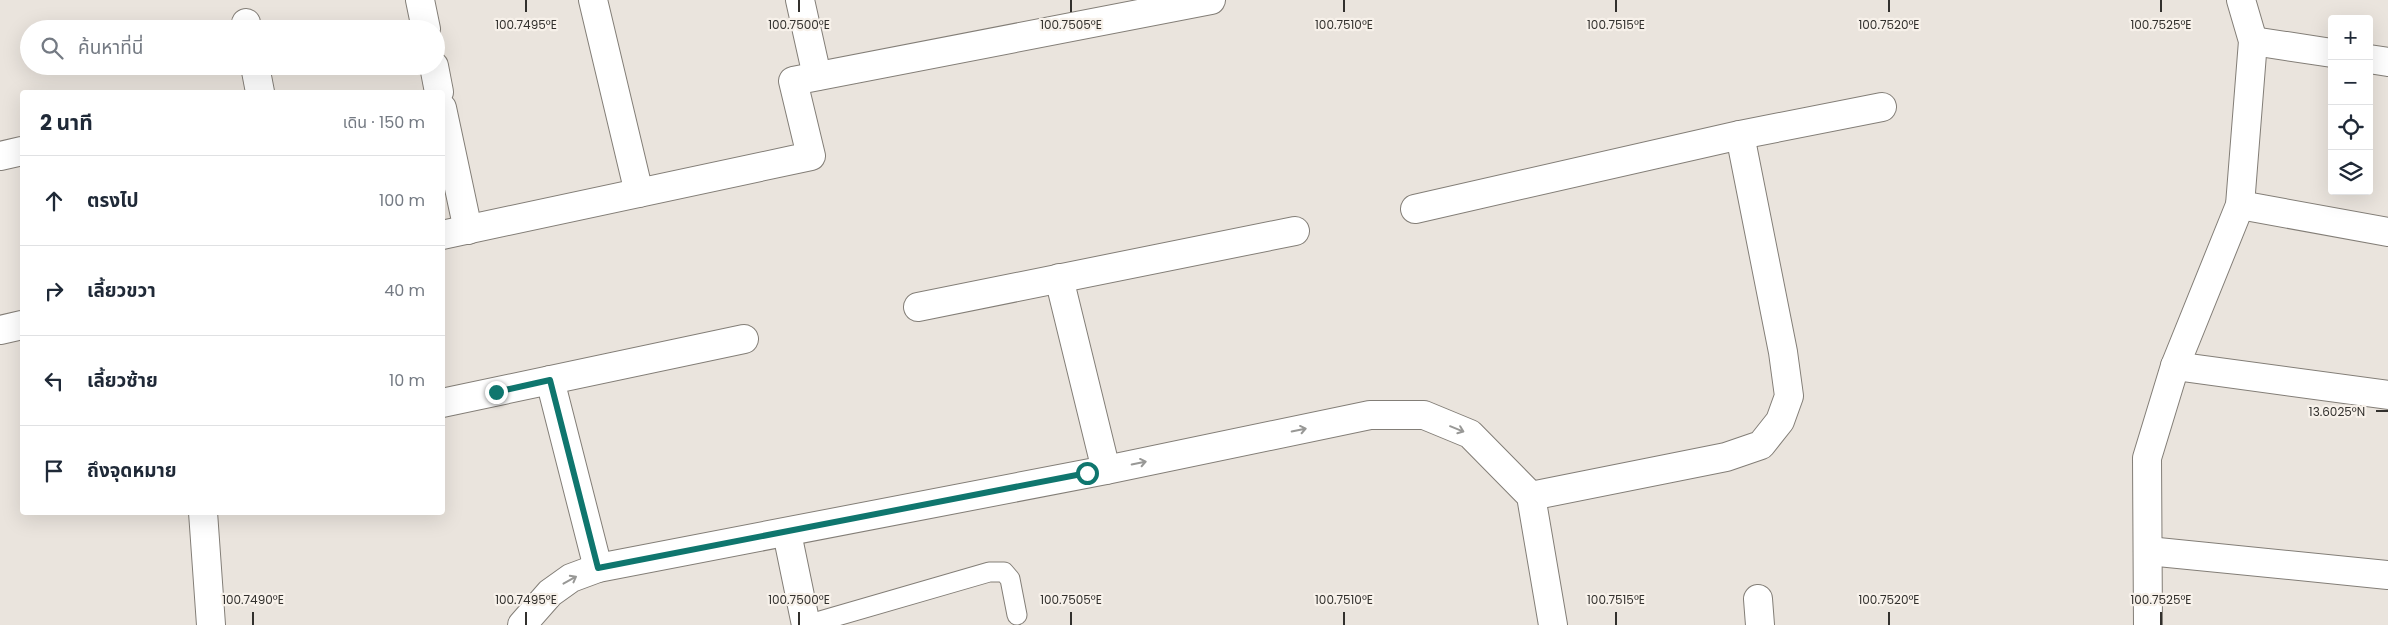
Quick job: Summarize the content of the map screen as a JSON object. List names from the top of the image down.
{
  "page": {
    "map_buttons": ["+", "−"],
    "search": "ค้นหาที่นี่",
    "heading": ["2 นาที", "เดิน · 150 m"],
    "list": [
      ["ตรงไป", "100 m"],
      ["เลี้ยวขวา", "40 m"],
      ["เลี้ยวซ้าย", "10 m"],
      "ถึงจุดหมาย"
    ]
  },
  "coordinates": [
    "100.7495°E",
    "100.7500°E",
    "100.7505°E",
    "100.7510°E",
    "100.7515°E",
    "100.7520°E",
    "100.7525°E",
    "13.6025°N",
    "100.7490°E"
  ]
}
